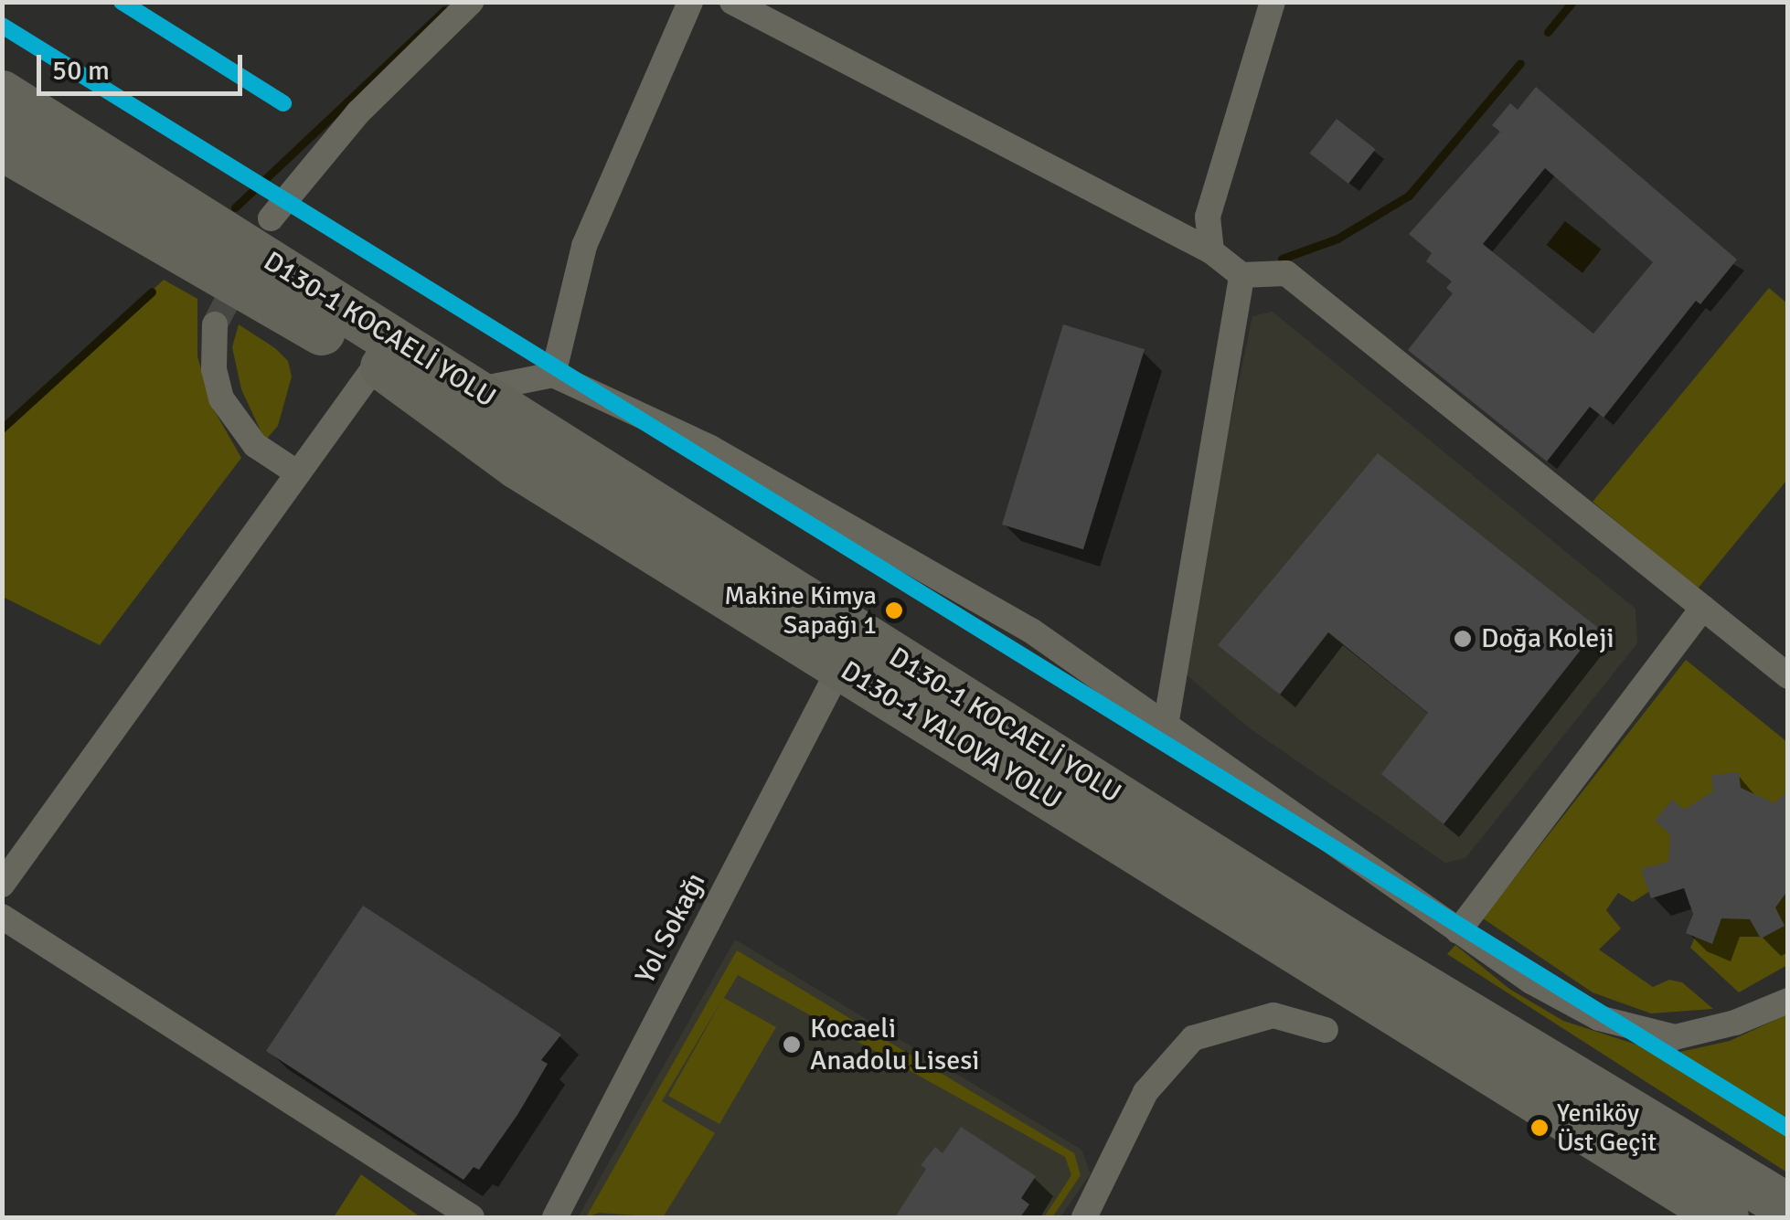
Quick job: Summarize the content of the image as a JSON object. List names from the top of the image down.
{
  "streets": {
    "highway": ["D130-1 KOCAELİ YOLU", "D130-1 YALOVA YOLU"],
    "street": ["Yol Sokağı"]
  },
  "crossings": [
    ["D130-1 KOCAELİ YOLU", "D130-1 YALOVA YOLU"],
    ["D130-1 YALOVA YOLU", "Yol Sokağı"]
  ],
  "places": [
    "Makine Kimya Sapağı 1",
    "Doğa Koleji",
    "Kocaeli Anadolu Lisesi",
    "Yeniköy Üst Geçit"
  ],
  "scale_bar": "50 m"
}
